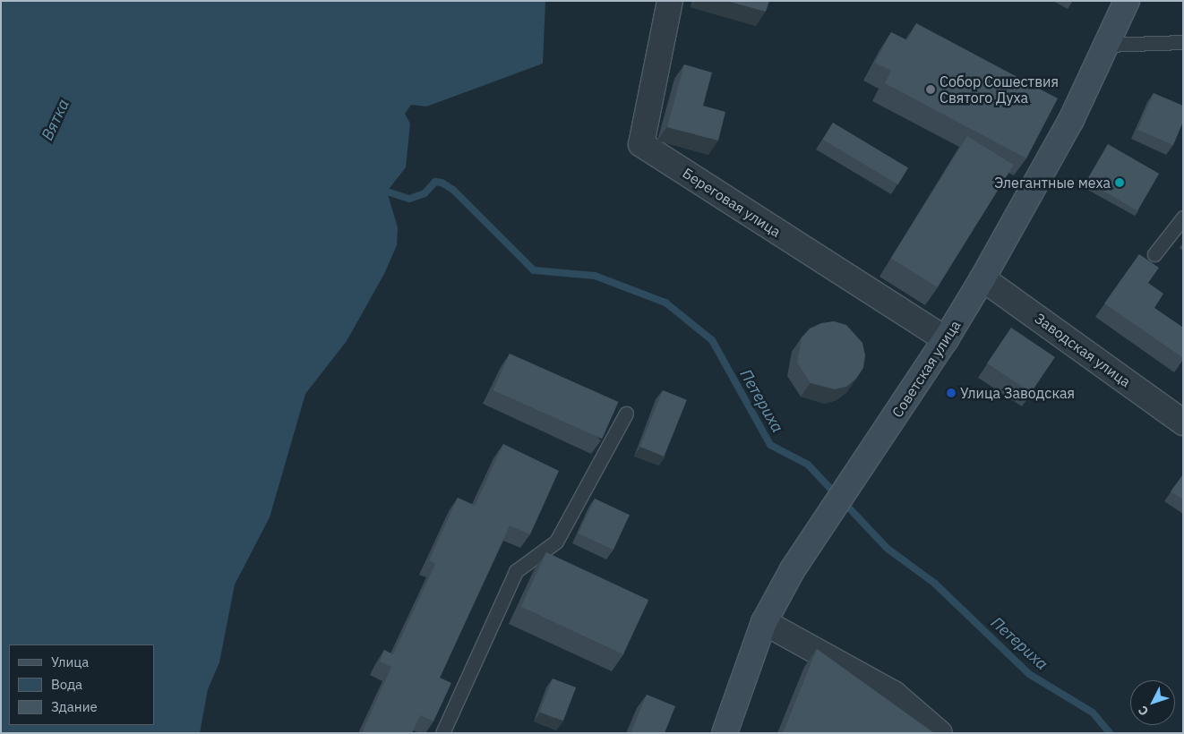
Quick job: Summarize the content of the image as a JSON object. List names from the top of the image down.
{
  "streets": {
    "main road": ["Советская улица"],
    "street": ["Береговая улица", "Заводская улица"]
  },
  "crossings": [
    ["Береговая улица", "Советская улица"],
    ["Заводская улица", "Советская улица"]
  ],
  "water": ["Вятка", "Петериха"],
  "places": ["Собор Сошествия Святого Духа", "Элегантные меха", "Улица Заводская"],
  "legend": ["Улица", "Вода", "Здание"],
  "north": "bottom left"
}
